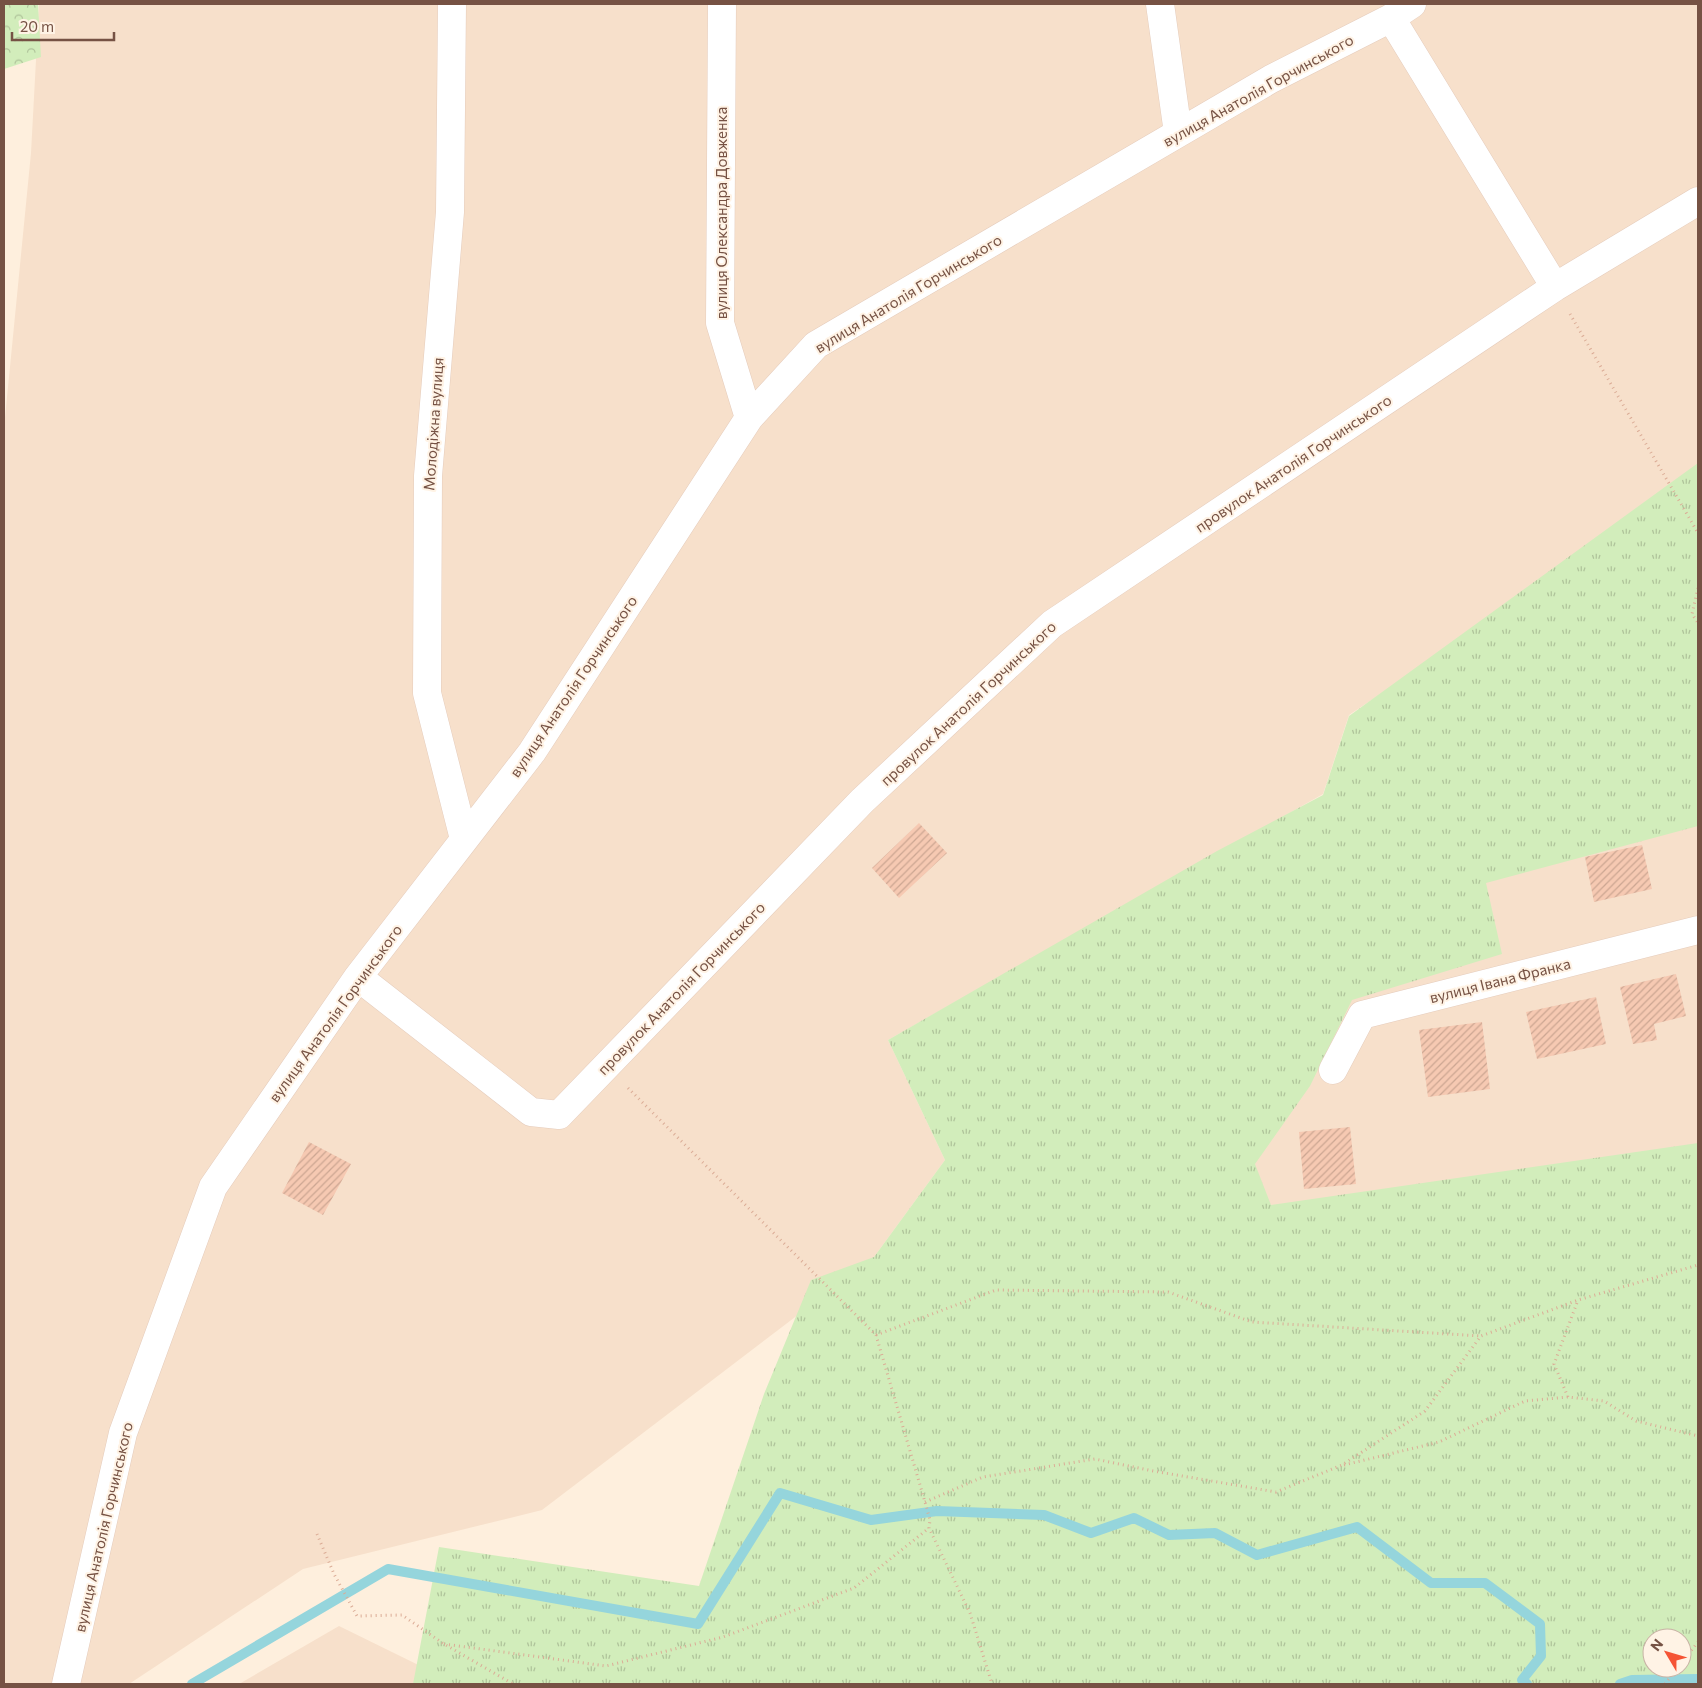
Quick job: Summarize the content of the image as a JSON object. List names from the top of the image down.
{
  "streets": {
    "street": [
      "вулиця Анатолія Горчинського",
      "вулиця Олександра Довженка",
      "Молодіжна вулиця",
      "провулок Анатолія Горчинського",
      "вулиця Івана Франка"
    ]
  },
  "crossings": [
    ["вулиця Анатолія Горчинського", "вулиця Олександра Довженка"],
    ["вулиця Анатолія Горчинського", "Молодіжна вулиця"],
    ["вулиця Анатолія Горчинського", "провулок Анатолія Горчинського"]
  ],
  "scale_bar": "20 m",
  "north": "top left"
}
